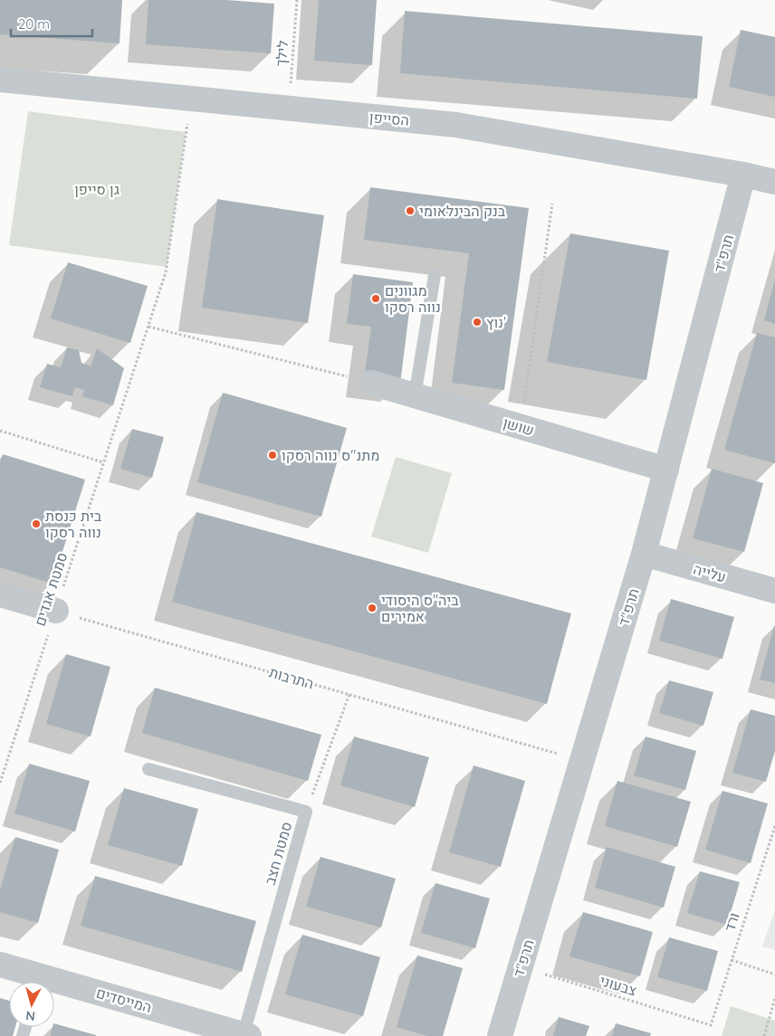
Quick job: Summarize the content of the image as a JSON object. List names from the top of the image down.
{
  "streets": {
    "street": [
      "הסייפן",
      "תרפ\"ד",
      "שושן",
      "עלייה",
      "המייסדים"
    ],
    "lane": ["סמטת חצב"],
    "path": [
      "לילך",
      "סמטת אגדים",
      "התרבות",
      "ורד",
      "צבעוני"
    ]
  },
  "crossings": [
    ["לילך", "הסייפן"],
    ["הסייפן", "תרפ\"ד"],
    ["הסייפן", "סמטת אגדים"],
    ["תרפ\"ד", "שושן"],
    ["תרפ\"ד", "עלייה"],
    ["תרפ\"ד", "התרבות"],
    ["תרפ\"ד", "צבעוני"],
    ["סמטת אגדים", "התרבות"],
    ["סמטת חצב", "המייסדים"],
    ["ורד", "צבעוני"]
  ],
  "parks": ["גן סייפן"],
  "places": [
    "בנק הבינלאומי",
    "מגוונים נווה רסקו",
    "נוץ'",
    "מתנ\"ס נווה רסקו",
    "בית כנסת נווה רסקו",
    "ביה\"ס היסודי אמירים"
  ],
  "scale_bar": "20 m",
  "north": "bottom"
}
